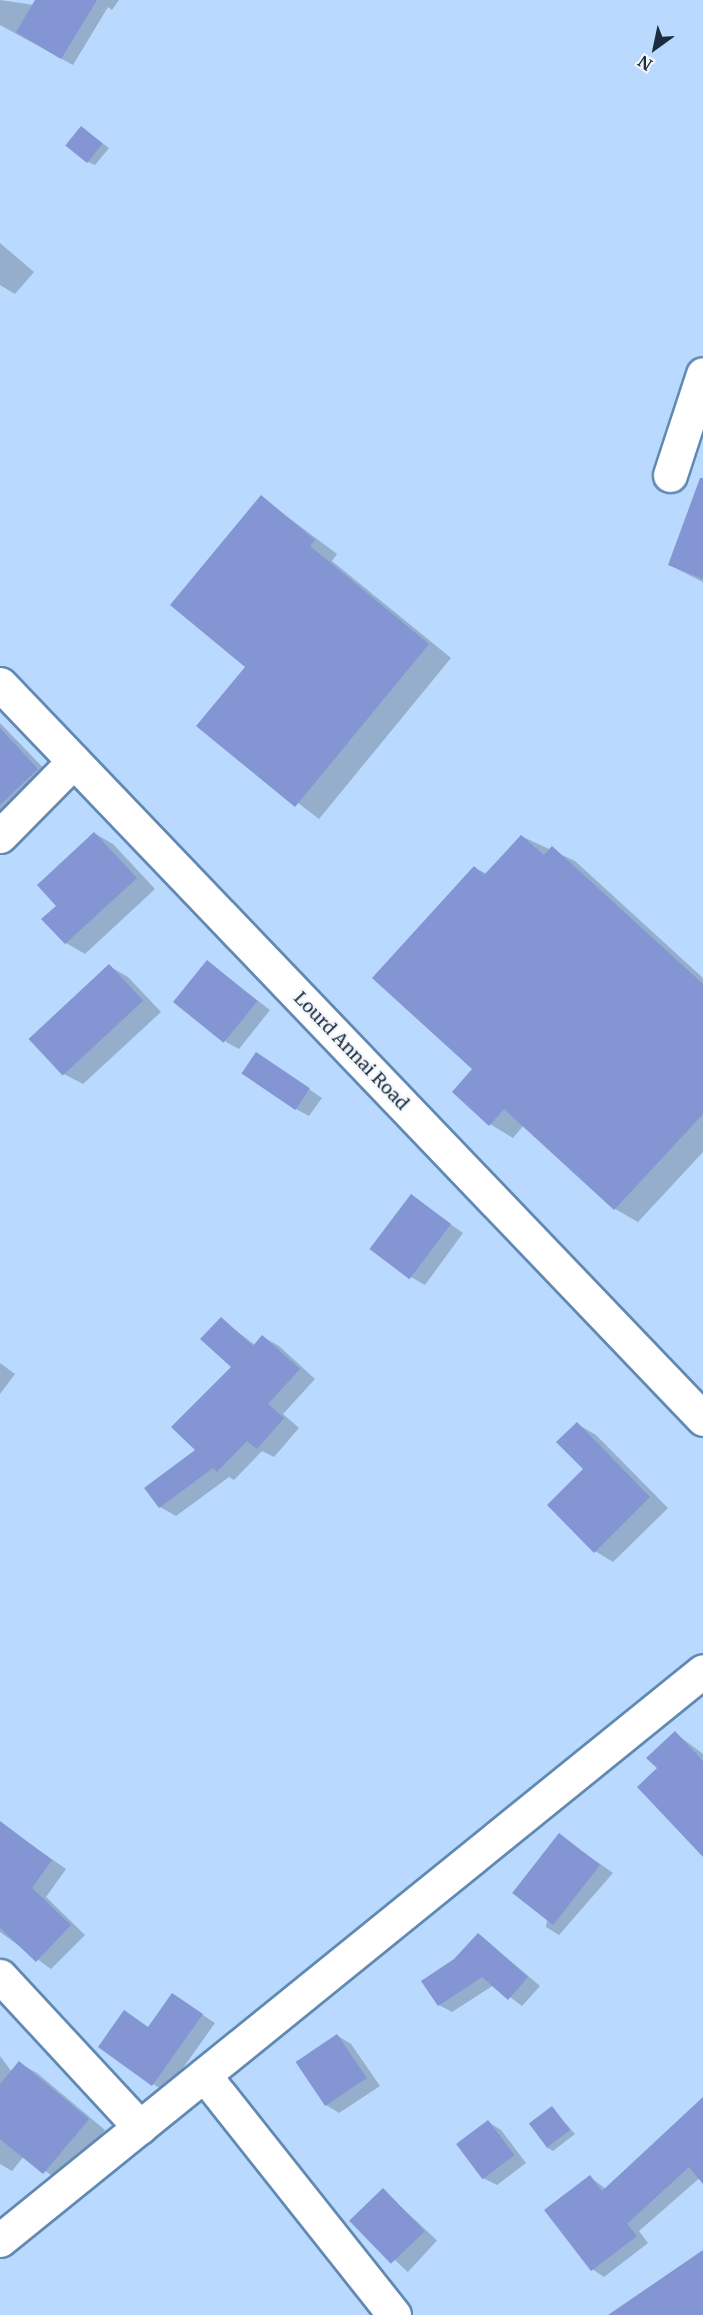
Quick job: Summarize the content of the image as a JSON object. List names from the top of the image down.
{
  "streets": {
    "street": ["Lourd Annai Road"]
  },
  "north": "bottom left"
}
